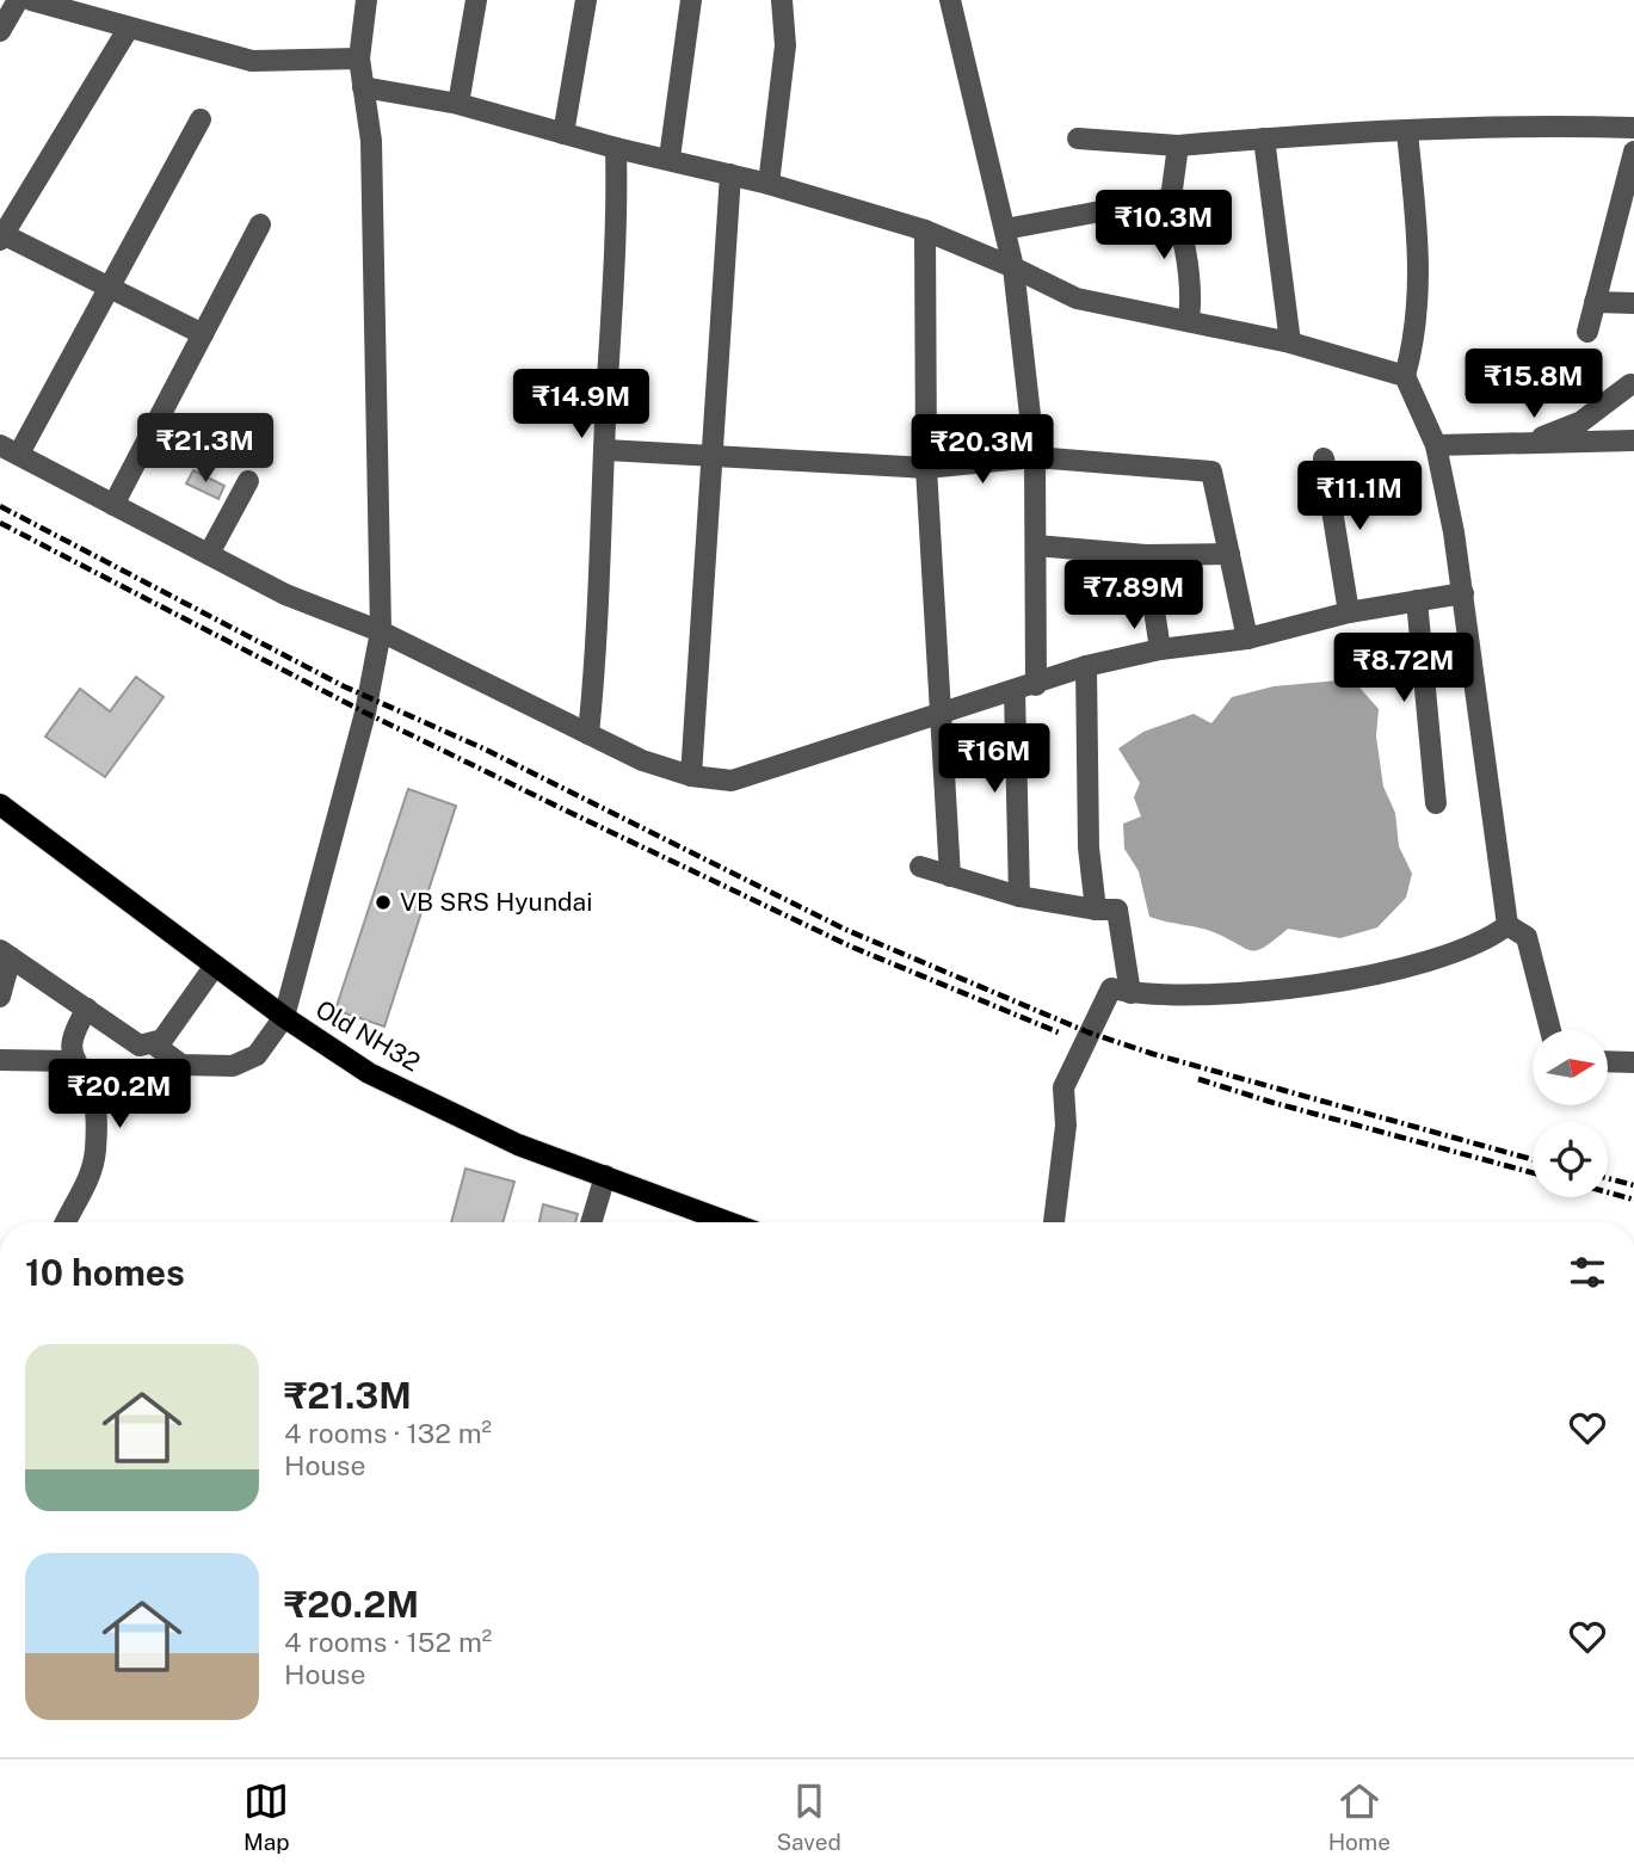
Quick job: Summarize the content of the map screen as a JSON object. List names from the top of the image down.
{
  "streets": {
    "main road": ["Old NH32"]
  },
  "places": ["VB SRS Hyundai"],
  "north": "right",
  "page": {
    "price": [
      "₹10.3M",
      "₹15.8M",
      "₹14.9M",
      "₹21.3M",
      "₹20.3M",
      "₹11.1M",
      "₹7.89M",
      "₹8.72M",
      "₹16M",
      "₹20.2M"
    ],
    "heading": "10 homes",
    "list": [
      {
        "name": "₹21.3M",
        "note": "4 rooms · 132 m² · House"
      },
      {
        "name": "₹20.2M",
        "note": "4 rooms · 152 m² · House"
      }
    ],
    "tabs": ["Map", "Saved", "Home"]
  }
}
